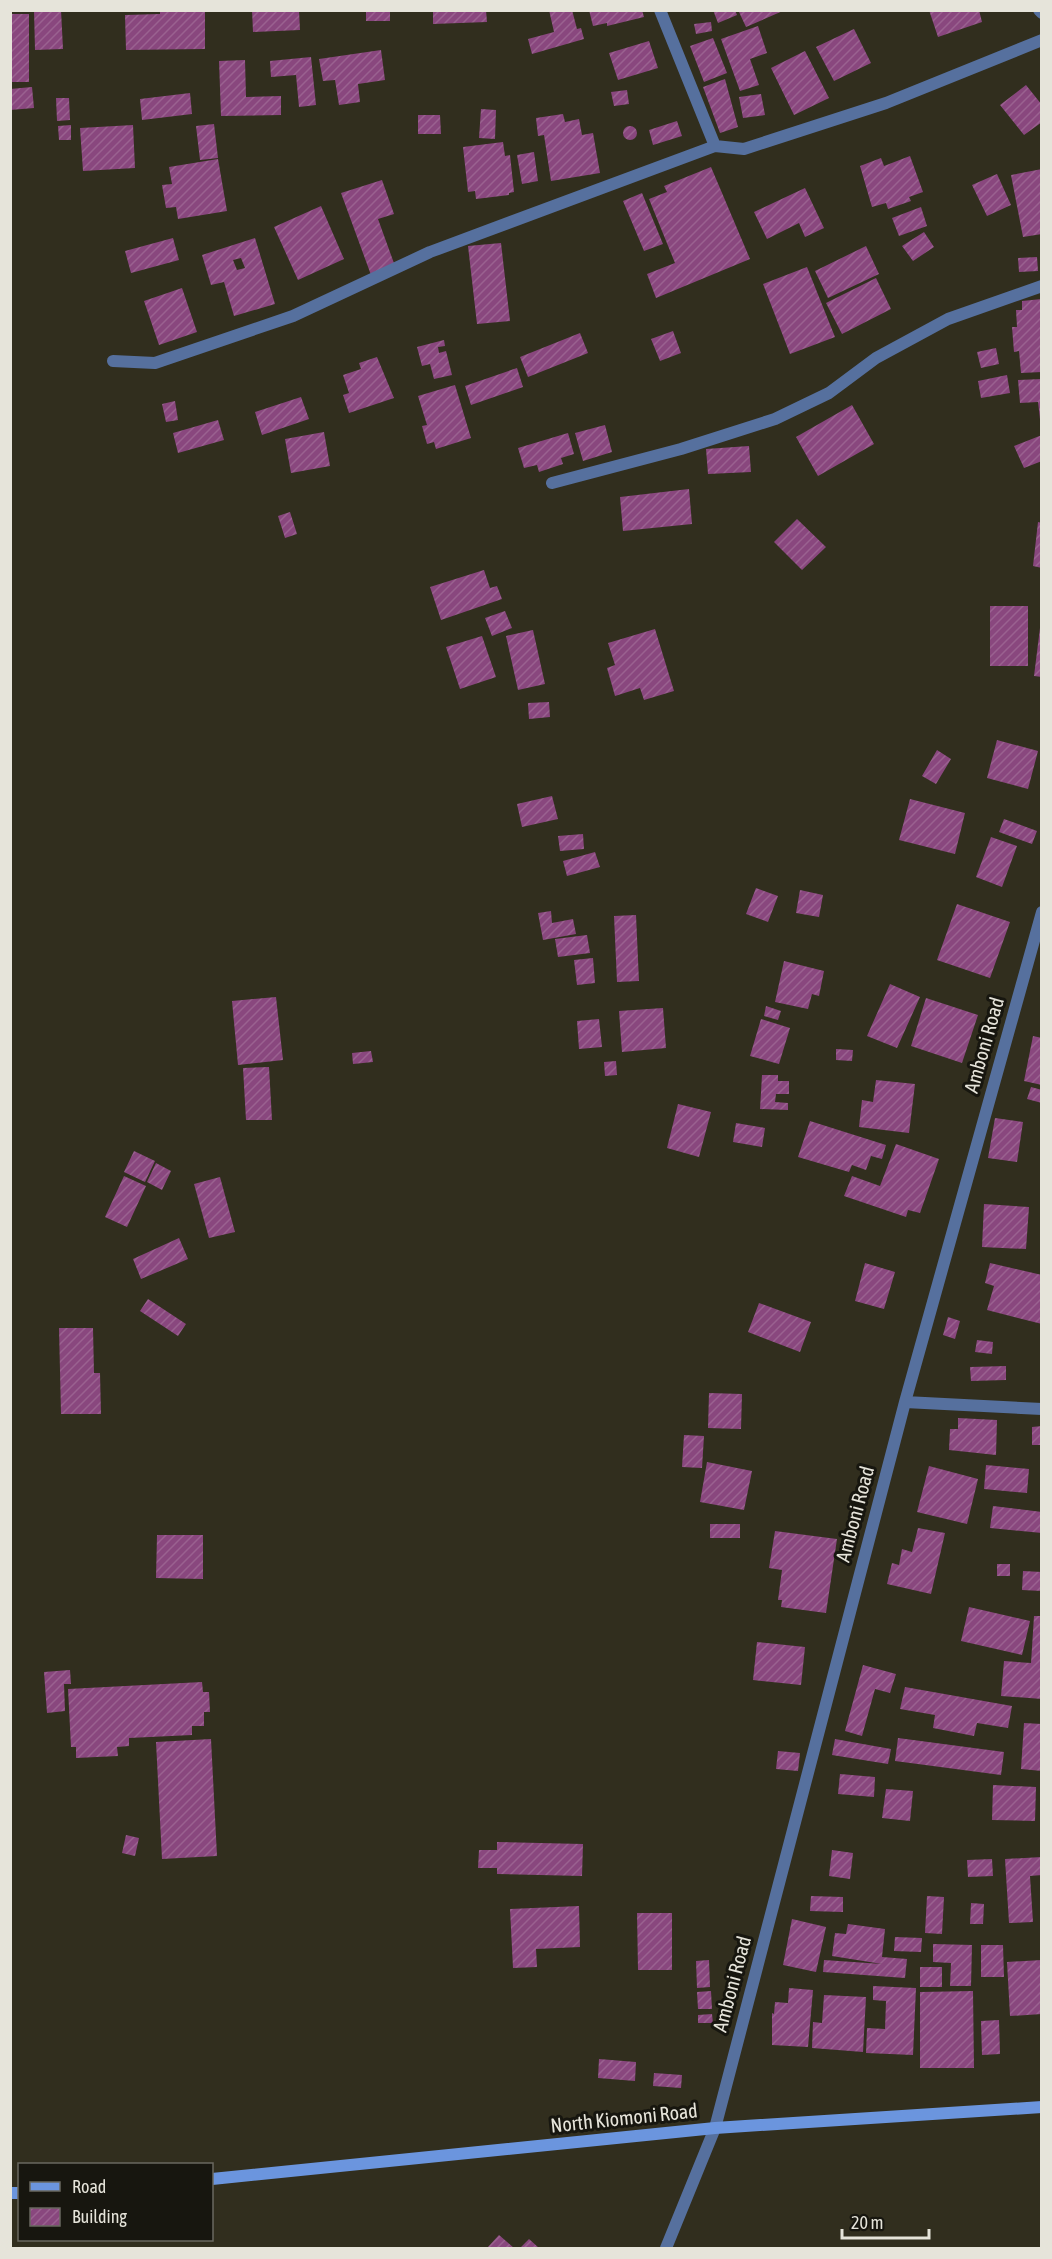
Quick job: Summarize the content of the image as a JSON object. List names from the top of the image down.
{
  "streets": {
    "main road": ["North Kiomoni Road"],
    "street": ["Amboni Road"]
  },
  "crossings": [
    ["Amboni Road", "North Kiomoni Road"]
  ],
  "legend": ["Road", "Building"],
  "scale_bar": "20 m"
}
